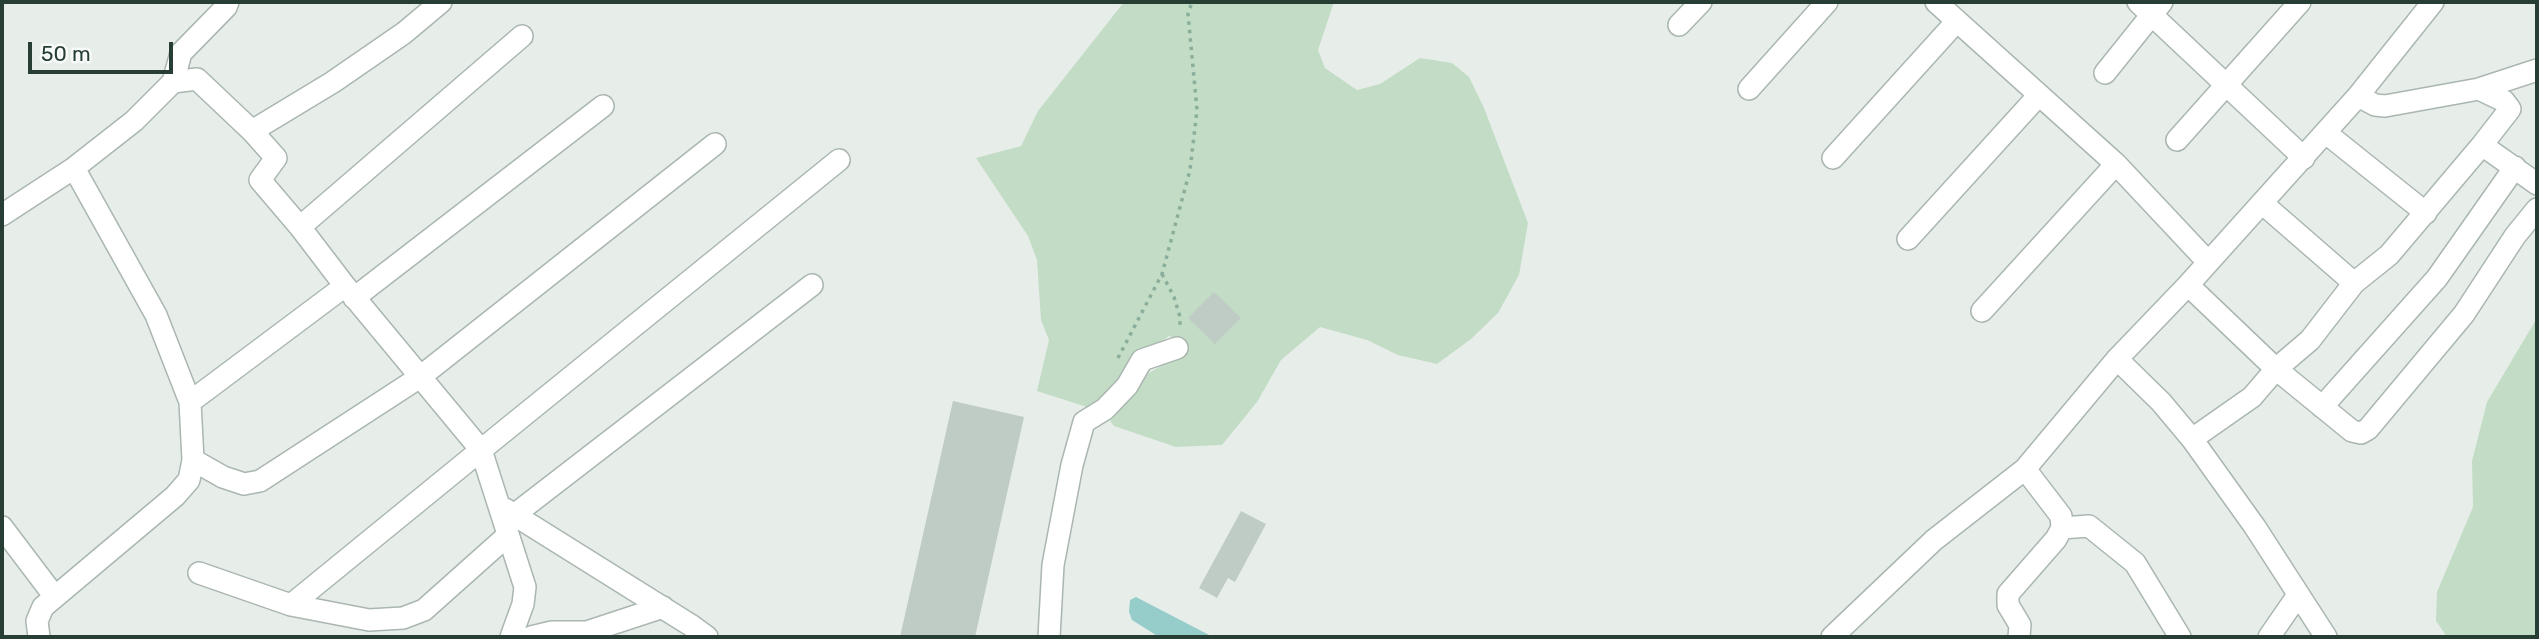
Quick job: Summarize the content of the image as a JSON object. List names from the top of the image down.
{
  "scale_bar": "50 m"
}
